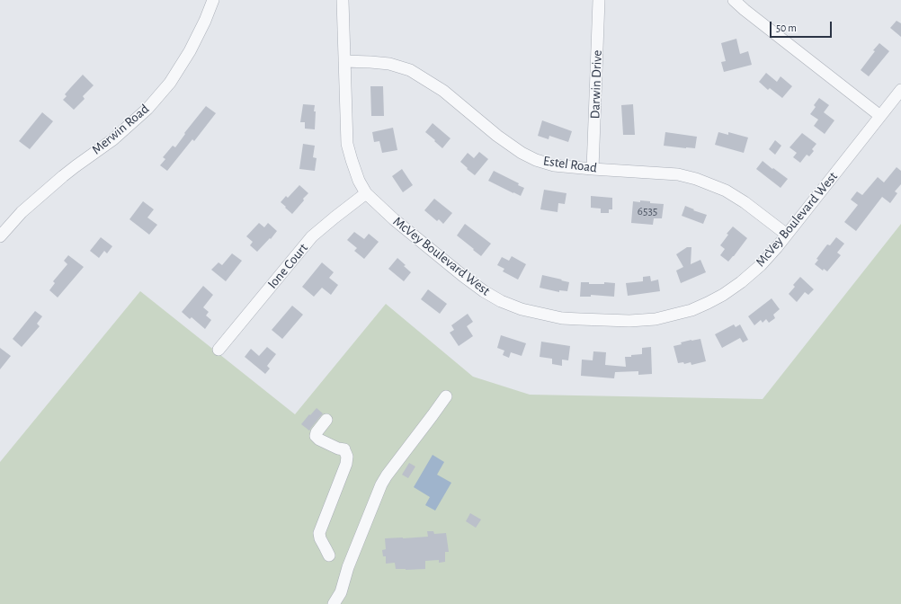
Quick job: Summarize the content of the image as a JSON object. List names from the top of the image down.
{
  "streets": {
    "street": [
      "Darwin Drive",
      "Merwin Road",
      "Estel Road",
      "McVey Boulevard West",
      "Ione Court"
    ]
  },
  "crossings": [
    ["Darwin Drive", "Estel Road"],
    ["Estel Road", "McVey Boulevard West"],
    ["McVey Boulevard West", "Ione Court"]
  ],
  "house_numbers": ["6535"],
  "scale_bar": "50 m"
}
